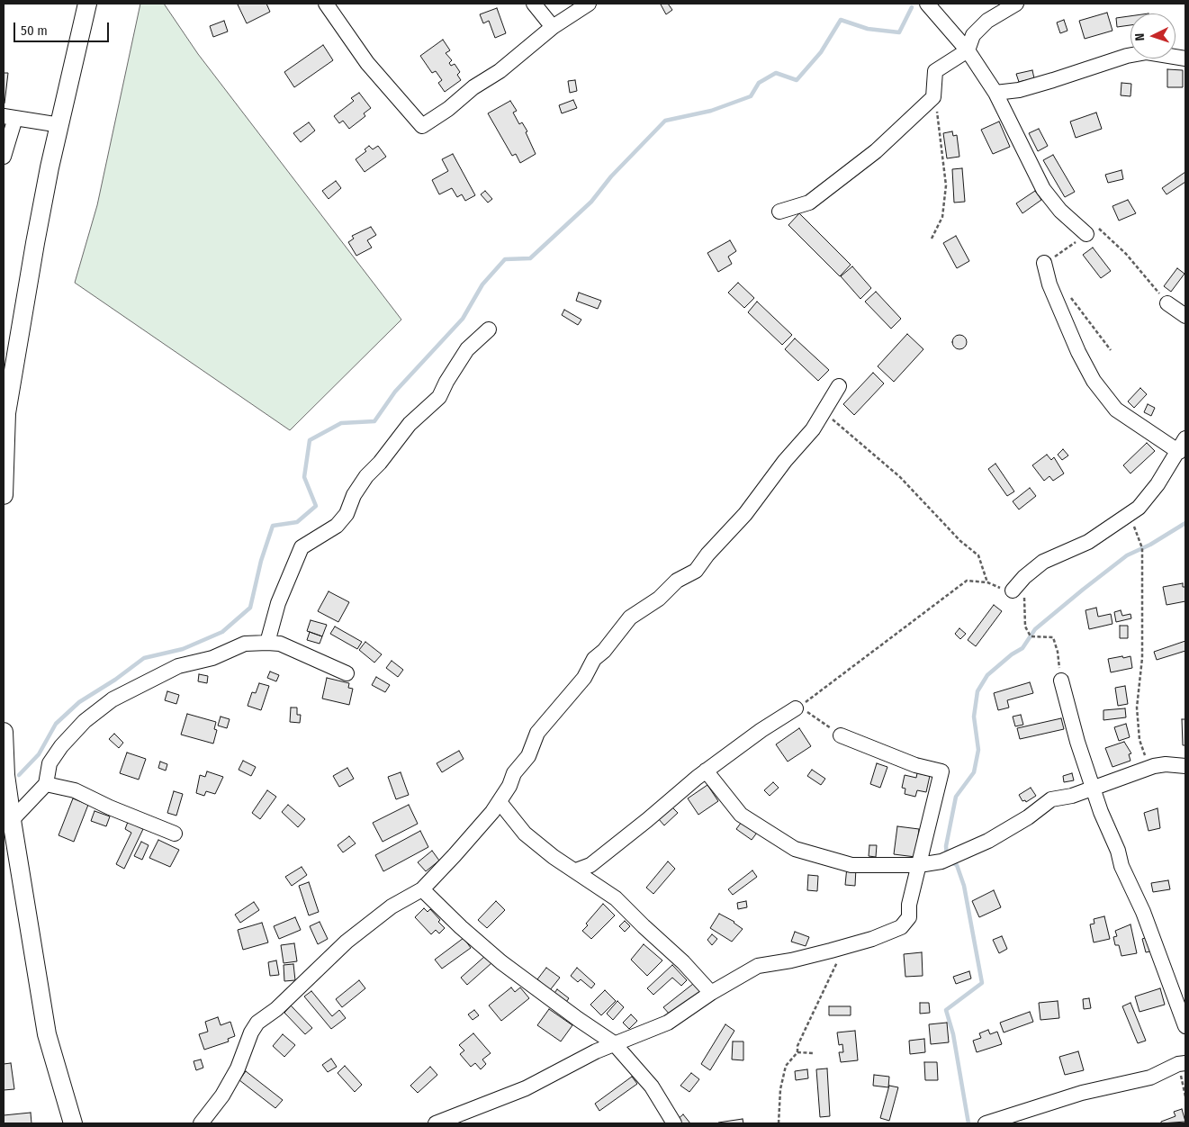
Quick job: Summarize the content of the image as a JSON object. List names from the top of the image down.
{
  "scale_bar": "50 m",
  "north": "left"
}
